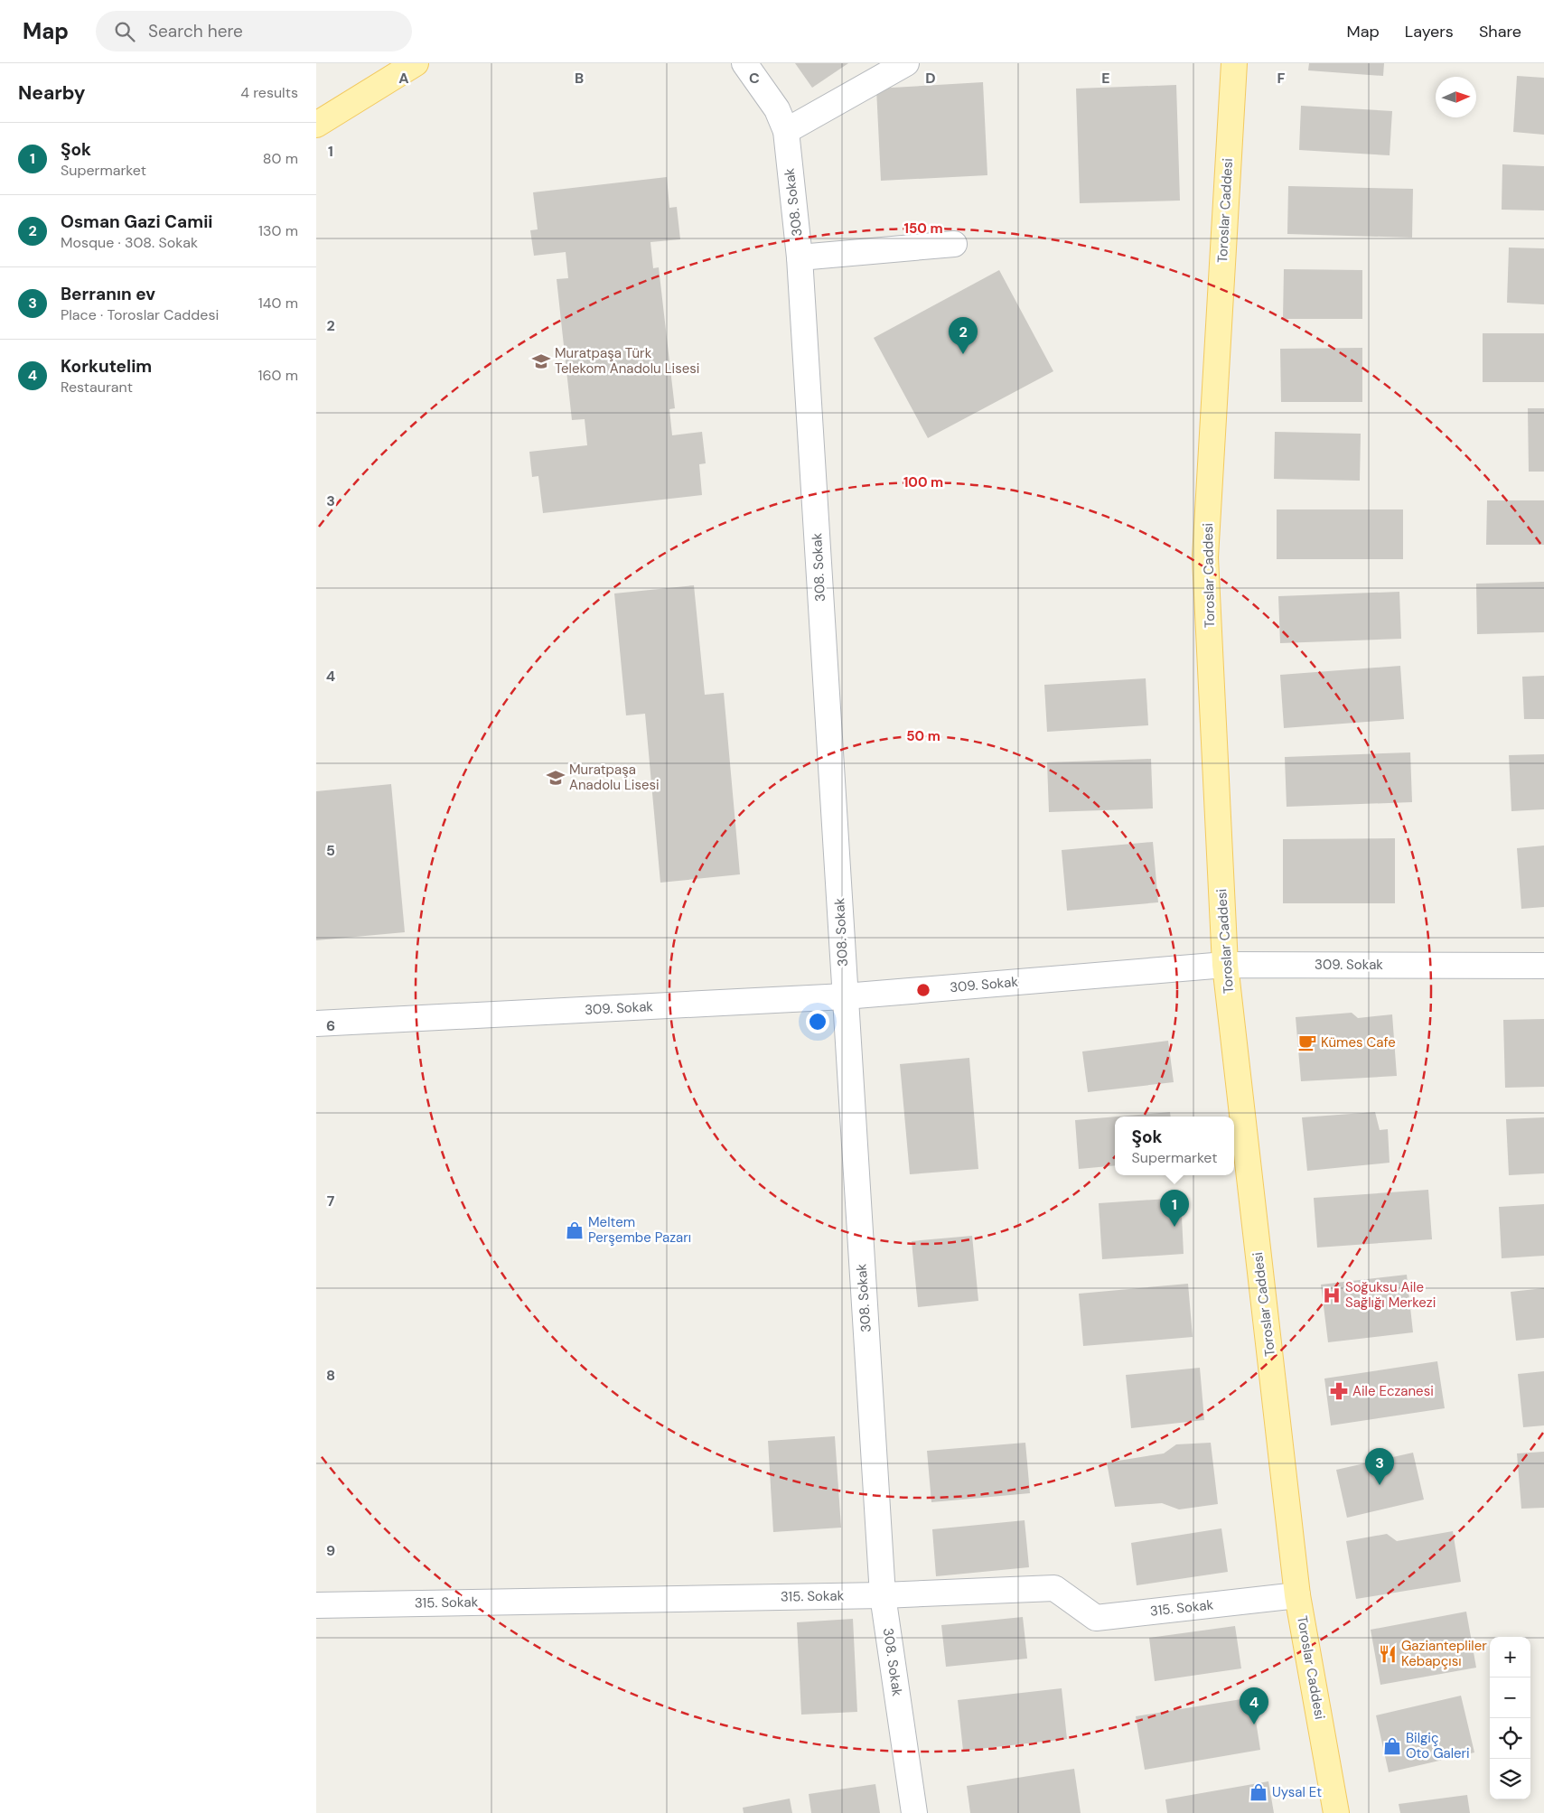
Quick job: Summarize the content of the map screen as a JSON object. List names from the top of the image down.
{
  "streets": {
    "main road": ["Toroslar Caddesi"],
    "street": ["308. Sokak", "309. Sokak", "315. Sokak"]
  },
  "crossings": [
    ["308. Sokak", "309. Sokak"],
    ["308. Sokak", "315. Sokak"],
    ["Toroslar Caddesi", "309. Sokak"],
    ["Toroslar Caddesi", "315. Sokak"]
  ],
  "places": {
    "school or university": ["Muratpaşa Türk Telekom Anadolu Lisesi", "Muratpaşa Anadolu Lisesi"],
    "cafe": ["Kümes Cafe"],
    "shop": ["Meltem Perşembe Pazarı", "Bilgiç Oto Galeri", "Uysal Et"],
    "hospital": ["Soğuksu Aile Sağlığı Merkezi"],
    "pharmacy": ["Aile Eczanesi"],
    "restaurant": ["Gaziantepliler Kebapçısı"]
  },
  "north": "right",
  "page": {
    "header": "Map",
    "search": "Search here",
    "nav": ["Map", "Layers", "Share"],
    "heading": ["Nearby", "4 results"],
    "list": [
      {
        "mark": "1",
        "name": "Şok",
        "note": "Supermarket",
        "value": "80 m"
      },
      {
        "mark": "2",
        "name": "Osman Gazi Camii",
        "note": "Mosque · 308. Sokak",
        "value": "130 m"
      },
      {
        "mark": "3",
        "name": "Berranın ev",
        "note": "Place · Toroslar Caddesi",
        "value": "140 m"
      },
      {
        "mark": "4",
        "name": "Korkutelim",
        "note": "Restaurant",
        "value": "160 m"
      }
    ],
    "pins": [
      "2",
      "1",
      "3",
      "4"
    ],
    "popup": ["Şok", "Supermarket"],
    "map_buttons": ["+", "−"]
  },
  "grid": {
    "columns": [
      "A",
      "B",
      "C",
      "D",
      "E",
      "F"
    ],
    "rows": [
      "1",
      "2",
      "3",
      "4",
      "5",
      "6",
      "7",
      "8",
      "9"
    ]
  },
  "rings": ["150 m", "100 m", "50 m"]
}
